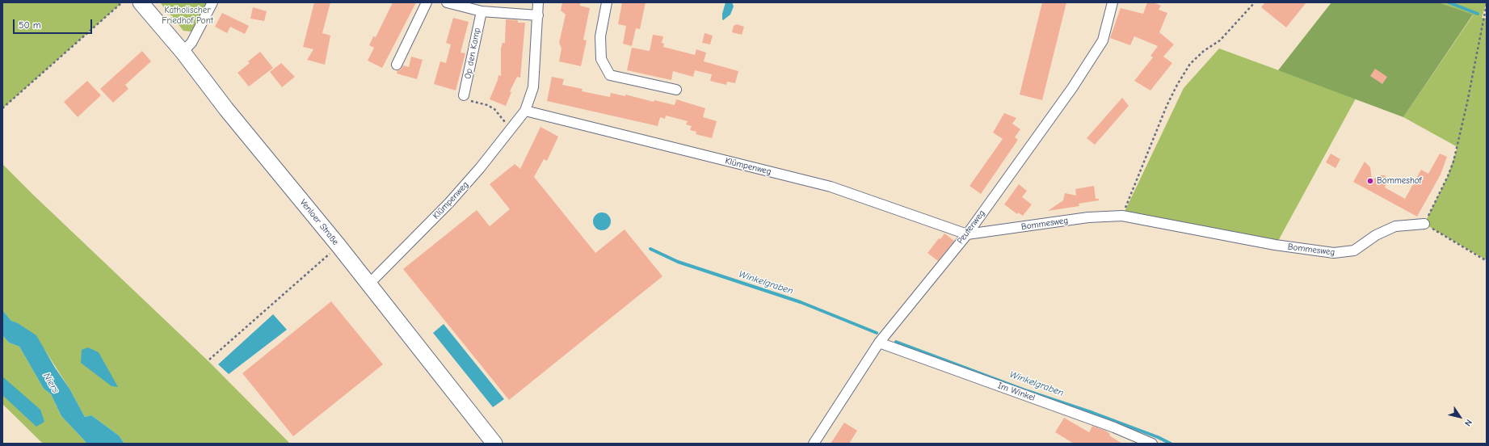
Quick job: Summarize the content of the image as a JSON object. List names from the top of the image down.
{
  "streets": {
    "main road": ["Venloer Straße"],
    "street": [
      "Op den Kamp",
      "Klümpenweg",
      "Bommesweg",
      "Peutenweg",
      "Im Winkel"
    ]
  },
  "crossings": [
    ["Klümpenweg", "Venloer Straße"],
    ["Klümpenweg", "Bommesweg"],
    ["Klümpenweg", "Peutenweg"],
    ["Bommesweg", "Peutenweg"],
    ["Peutenweg", "Im Winkel"]
  ],
  "water": ["Winkelgraben", "Niers"],
  "parks": ["Katholischer Friedhof Pont"],
  "places": ["Bommeshof"],
  "scale_bar": "50 m",
  "north": "bottom right"
}
